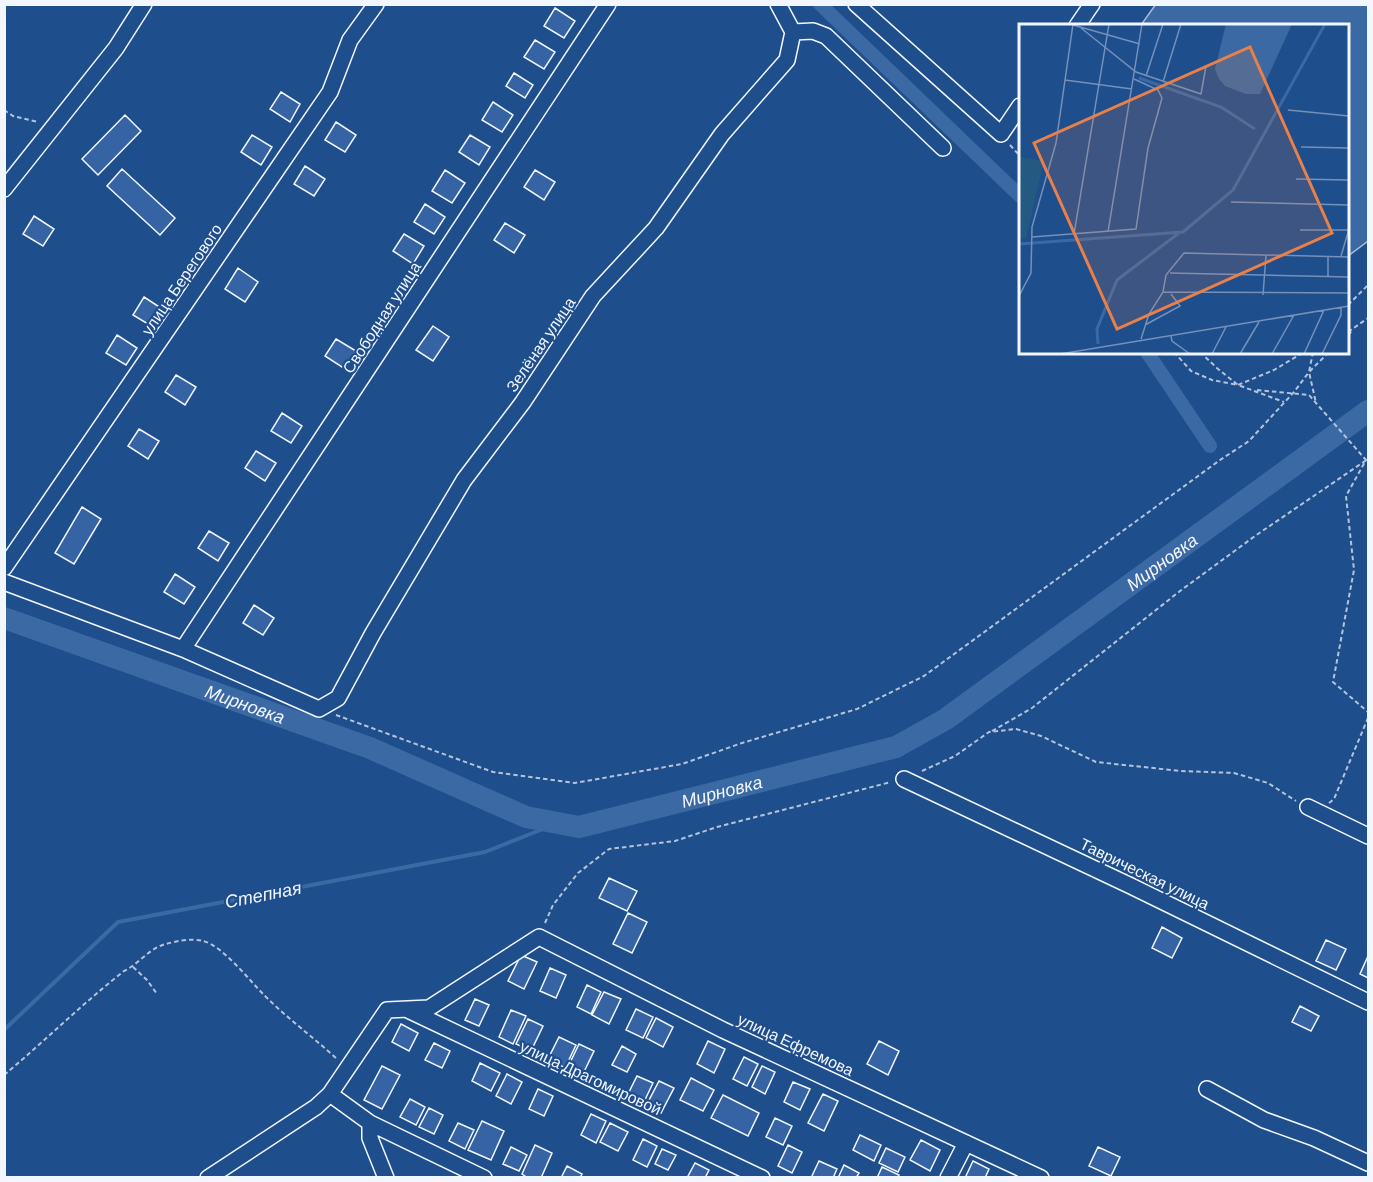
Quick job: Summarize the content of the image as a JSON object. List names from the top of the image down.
{
  "streets": {
    "street": [
      "улица Берегового",
      "Свободная улица",
      "Зелёная улица",
      "Таврическая улица",
      "улица Ефремова",
      "улица Драгомировой"
    ]
  },
  "crossings": [
    ["улица Ефремова", "улица Драгомировой"]
  ],
  "water": ["Мирновка", "Степная"]
}
